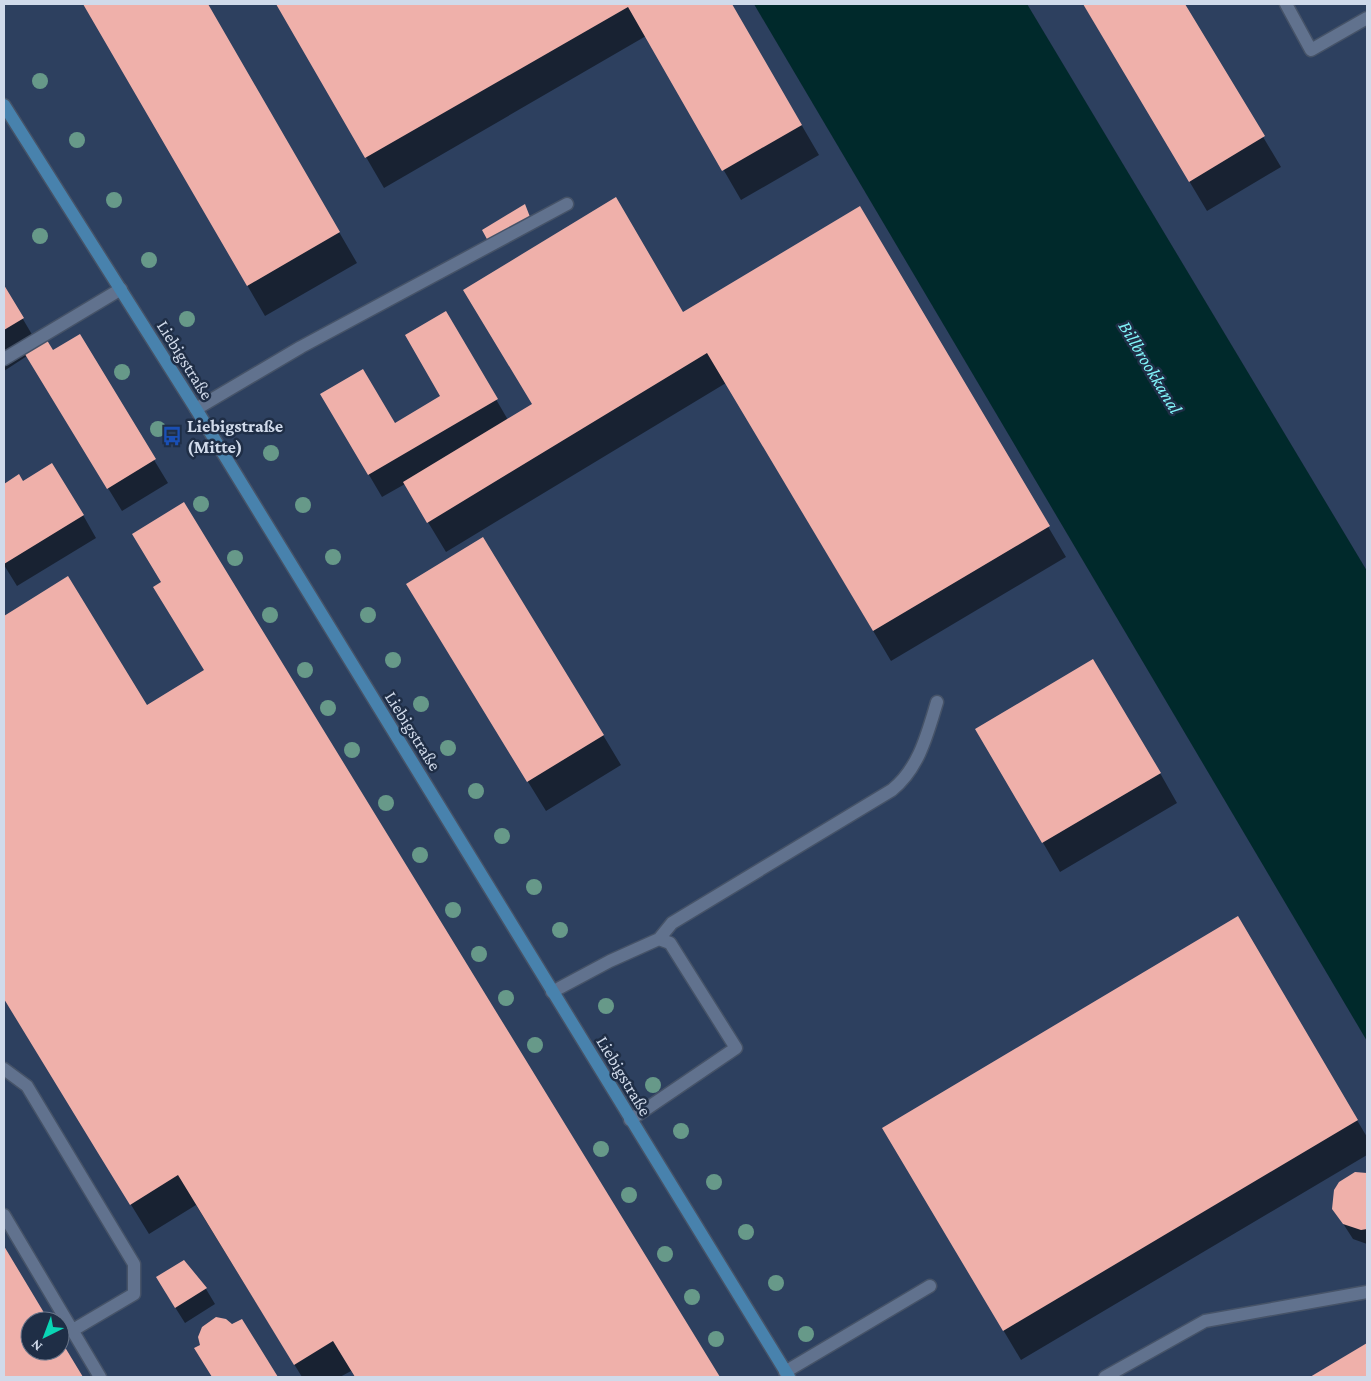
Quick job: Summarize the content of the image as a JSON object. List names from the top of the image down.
{
  "streets": {
    "main road": ["Liebigstraße"]
  },
  "water": ["Billbrookkanal"],
  "places": {
    "bus stop": ["Liebigstraße (Mitte)"]
  },
  "north": "bottom left"
}
